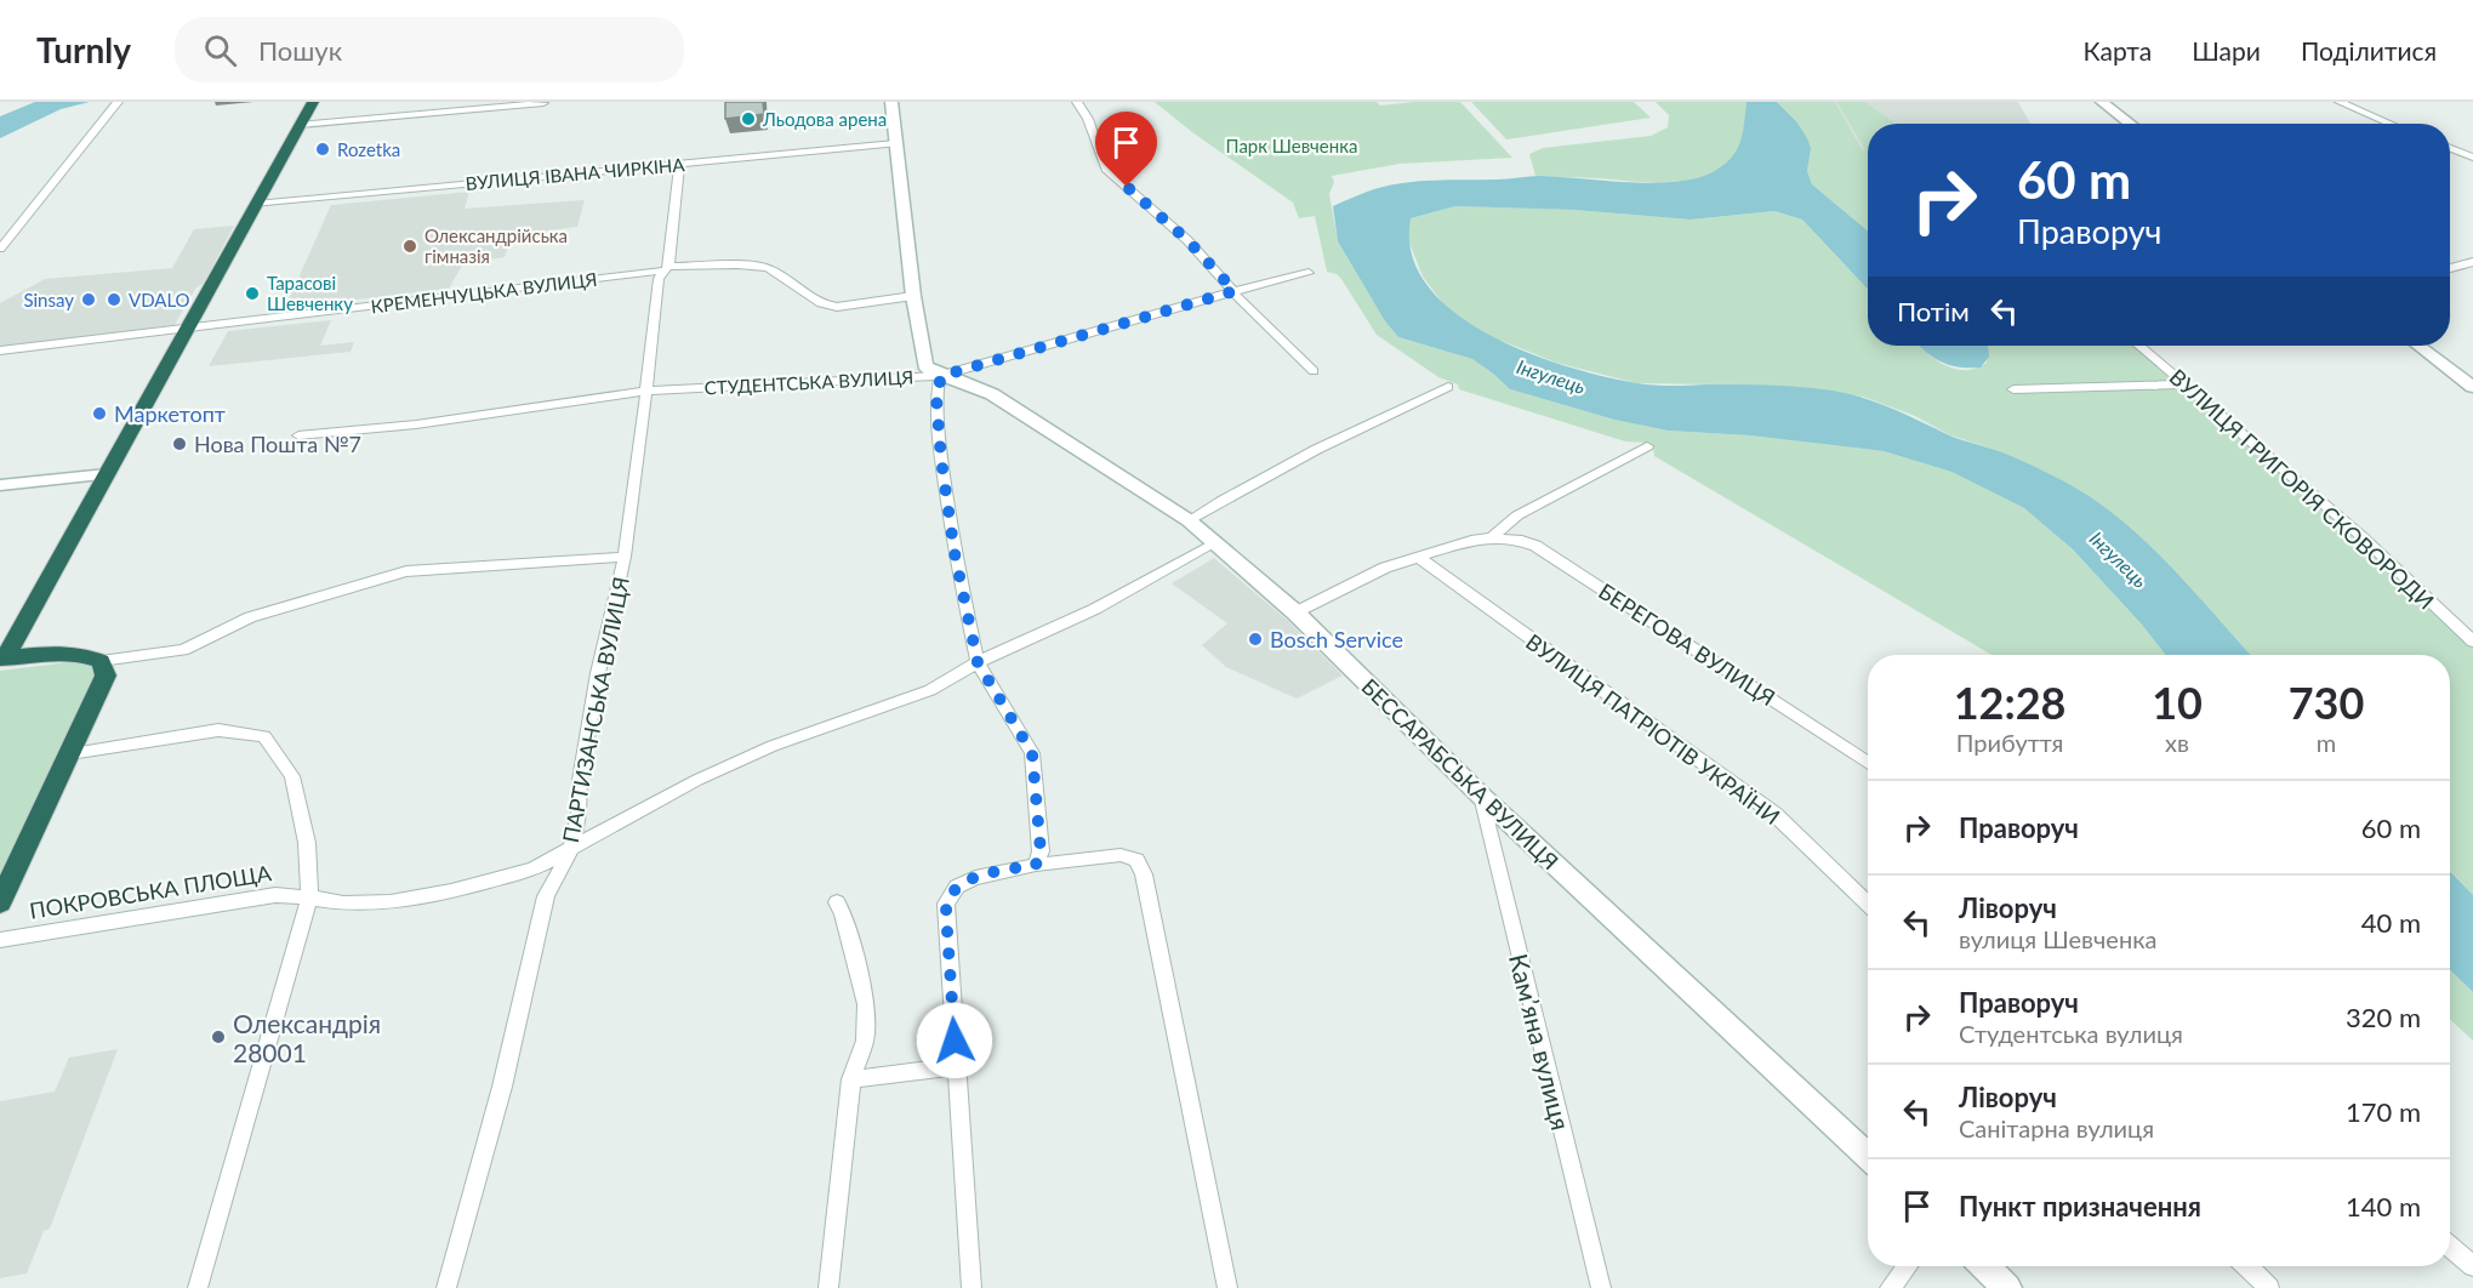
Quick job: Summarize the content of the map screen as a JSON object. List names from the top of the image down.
{
  "streets": {
    "highway": ["ПОКРОВСЬКА ПЛОЩА"],
    "main road": ["БЕССАРАБСЬКА ВУЛИЦЯ"],
    "street": [
      "ВУЛИЦЯ ІВАНА ЧИРКІНА",
      "КРЕМЕНЧУЦЬКА ВУЛИЦЯ",
      "СТУДЕНТСЬКА ВУЛИЦЯ",
      "ВУЛИЦЯ ГРИГОРІЯ СКОВОРОДИ",
      "БЕРЕГОВА ВУЛИЦЯ",
      "ПАРТИЗАНСЬКА ВУЛИЦЯ",
      "ВУЛИЦЯ ПАТРІОТІВ УКРАЇНИ",
      "Камʼяна вулиця"
    ]
  },
  "crossings": [
    ["ВУЛИЦЯ ІВАНА ЧИРКІНА", "ПАРТИЗАНСЬКА ВУЛИЦЯ"],
    ["КРЕМЕНЧУЦЬКА ВУЛИЦЯ", "ПАРТИЗАНСЬКА ВУЛИЦЯ"],
    ["СТУДЕНТСЬКА ВУЛИЦЯ", "ПАРТИЗАНСЬКА ВУЛИЦЯ"],
    ["СТУДЕНТСЬКА ВУЛИЦЯ", "БЕССАРАБСЬКА ВУЛИЦЯ"],
    ["ПАРТИЗАНСЬКА ВУЛИЦЯ", "ПОКРОВСЬКА ПЛОЩА"],
    ["БЕССАРАБСЬКА ВУЛИЦЯ", "ПОКРОВСЬКА ПЛОЩА"],
    ["БЕССАРАБСЬКА ВУЛИЦЯ", "Камʼяна вулиця"]
  ],
  "water": ["Інгулець"],
  "parks": ["Парк Шевченка"],
  "places": [
    "Льодова арена",
    "Rozetka",
    "Олександрійська гімназія",
    "Тарасові Шевченку",
    "Sinsay",
    "VDALO",
    "Маркетопт",
    "Нова Пошта №7",
    "Bosch Service",
    "Олександрія 28001"
  ],
  "page": {
    "header": "Turnly",
    "search": "Пошук",
    "nav": ["Карта", "Шари", "Поділитися"],
    "turn": ["60 m", "Праворуч"],
    "then": "Потім",
    "eta": [
      "12:28",
      "Прибуття",
      "10",
      "хв",
      "730",
      "m"
    ],
    "list": [
      {
        "name": "Праворуч",
        "value": "60 m"
      },
      {
        "name": "Ліворуч",
        "note": "вулиця Шевченка",
        "value": "40 m"
      },
      {
        "name": "Праворуч",
        "note": "Студентська вулиця",
        "value": "320 m"
      },
      {
        "name": "Ліворуч",
        "note": "Санітарна вулиця",
        "value": "170 m"
      },
      {
        "name": "Пункт призначення",
        "value": "140 m"
      }
    ]
  }
}
